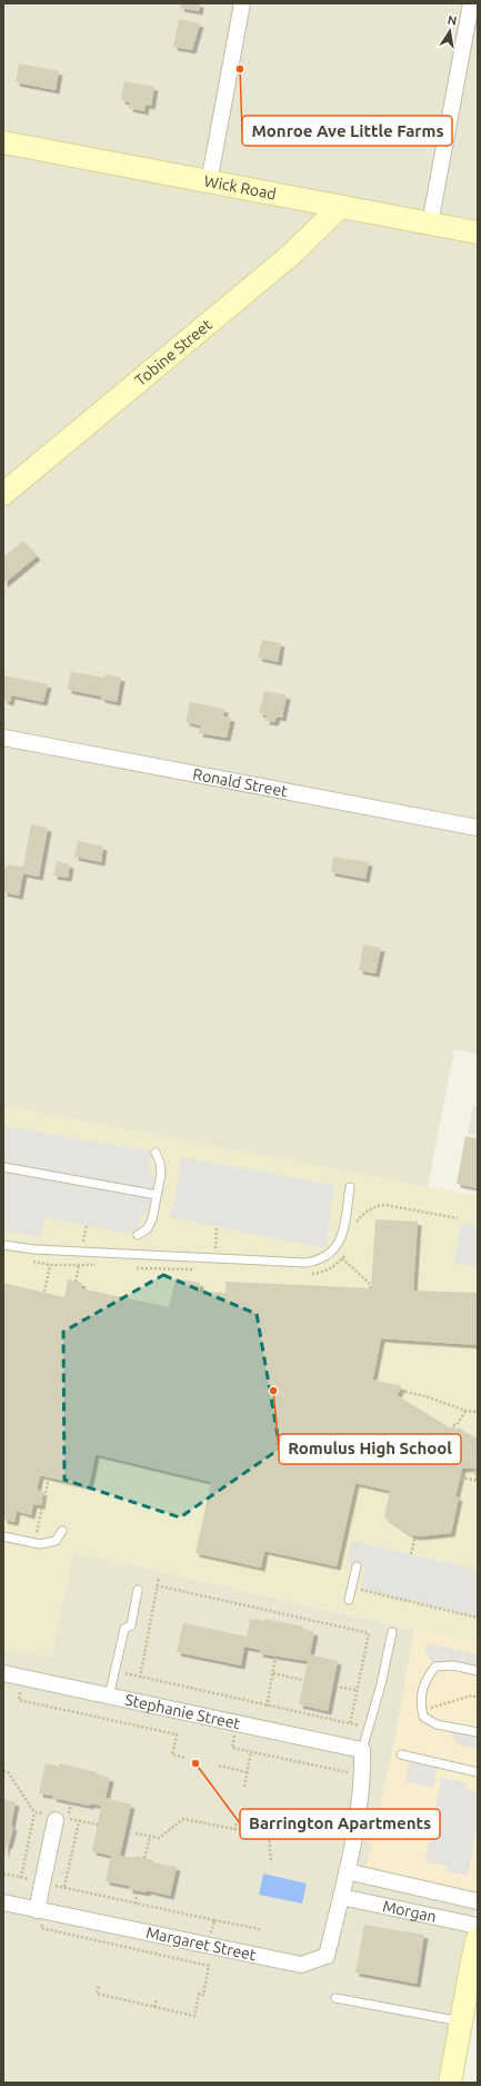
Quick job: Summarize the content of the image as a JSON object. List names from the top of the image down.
{
  "streets": {
    "street": [
      "Wick Road",
      "Tobine Street",
      "Ronald Street",
      "Stephanie Street",
      "Morgan",
      "Margaret Street"
    ]
  },
  "crossings": [
    ["Wick Road", "Tobine Street"],
    ["Morgan", "Margaret Street"]
  ],
  "places": ["Monroe Ave Little Farms", "Romulus High School", "Barrington Apartments"],
  "north": "top"
}
